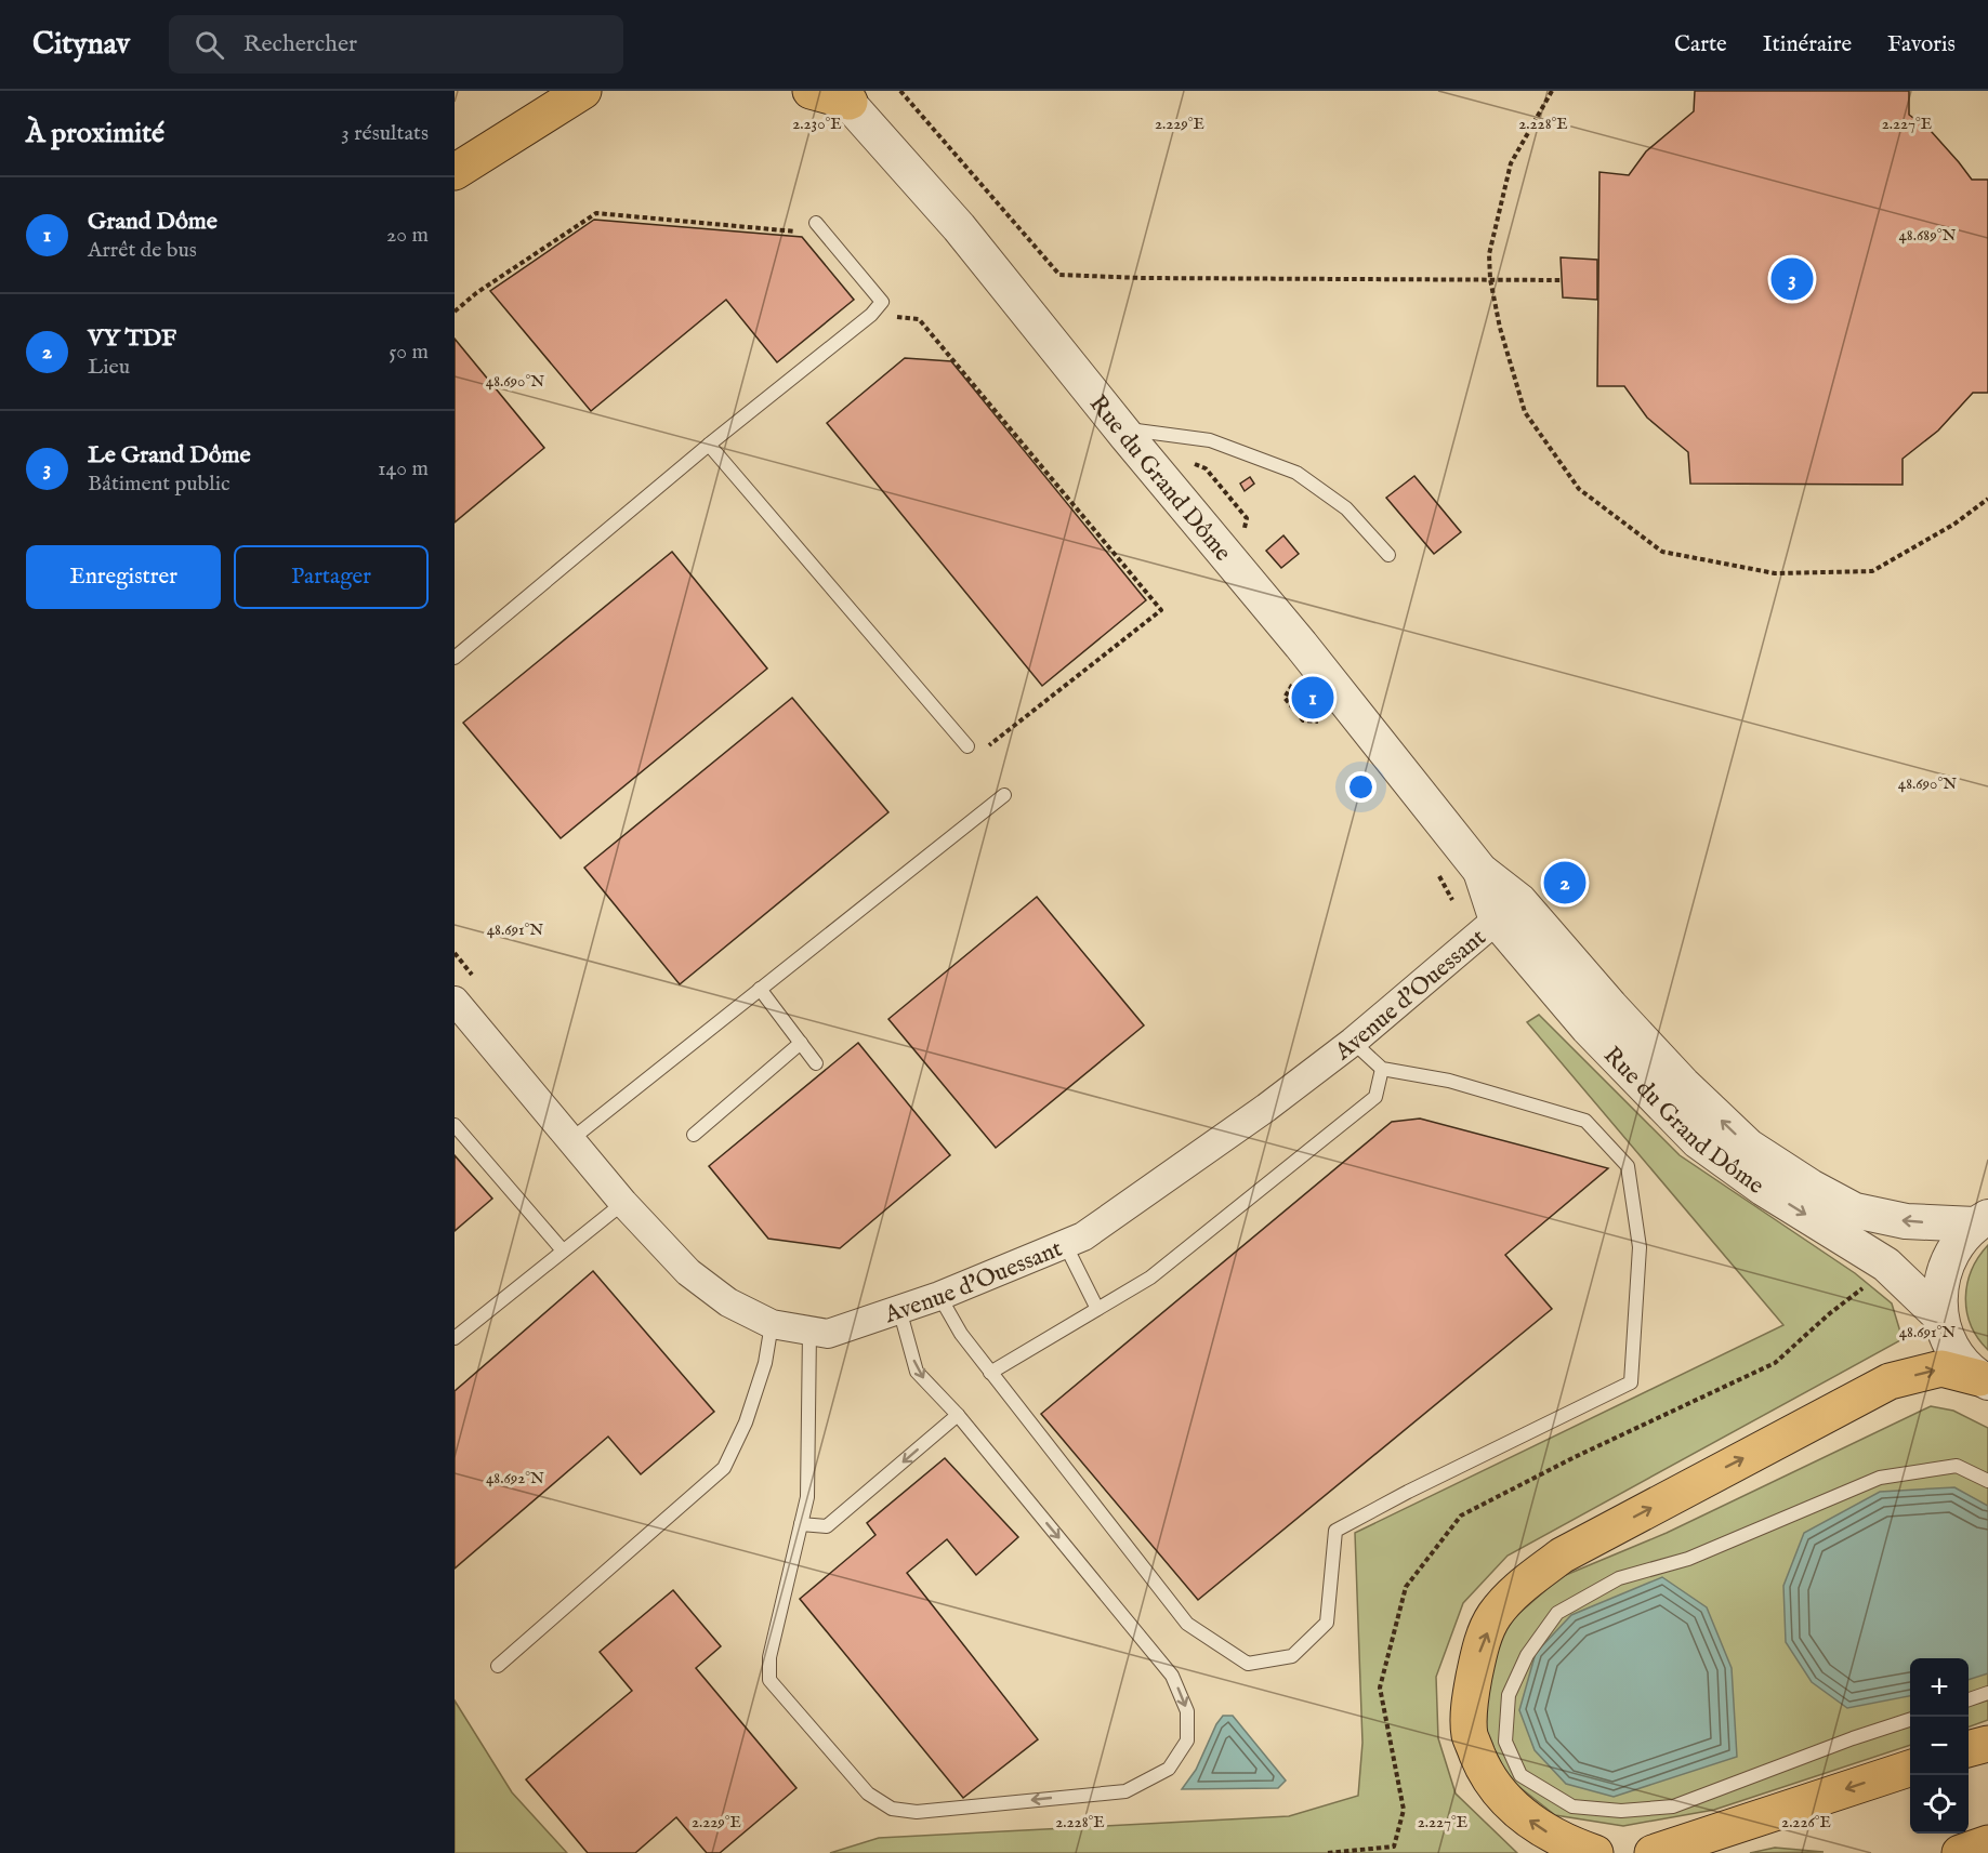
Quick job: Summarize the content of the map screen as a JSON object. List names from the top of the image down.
{
  "streets": {
    "street": ["Rue du Grand Dôme", "Avenue d'Ouessant"]
  },
  "crossings": [
    ["Rue du Grand Dôme", "Avenue d'Ouessant"]
  ],
  "page": {
    "header": "Citynav",
    "search": "Rechercher",
    "nav": ["Carte", "Itinéraire", "Favoris"],
    "heading": ["À proximité", "3 résultats"],
    "list": [
      {
        "mark": "1",
        "name": "Grand Dôme",
        "note": "Arrêt de bus",
        "value": "20 m"
      },
      {
        "mark": "2",
        "name": "VY TDF",
        "note": "Lieu",
        "value": "50 m"
      },
      {
        "mark": "3",
        "name": "Le Grand Dôme",
        "note": "Bâtiment public",
        "value": "140 m"
      }
    ],
    "pins": ["3", "1", "2"],
    "buttons": ["Enregistrer", "Partager"],
    "map_buttons": ["+", "−"]
  },
  "coordinates": [
    "2.230°E",
    "2.229°E",
    "2.228°E",
    "2.227°E",
    "48.689°N",
    "48.690°N",
    "48.691°N",
    "48.692°N",
    "2.226°E"
  ]
}
